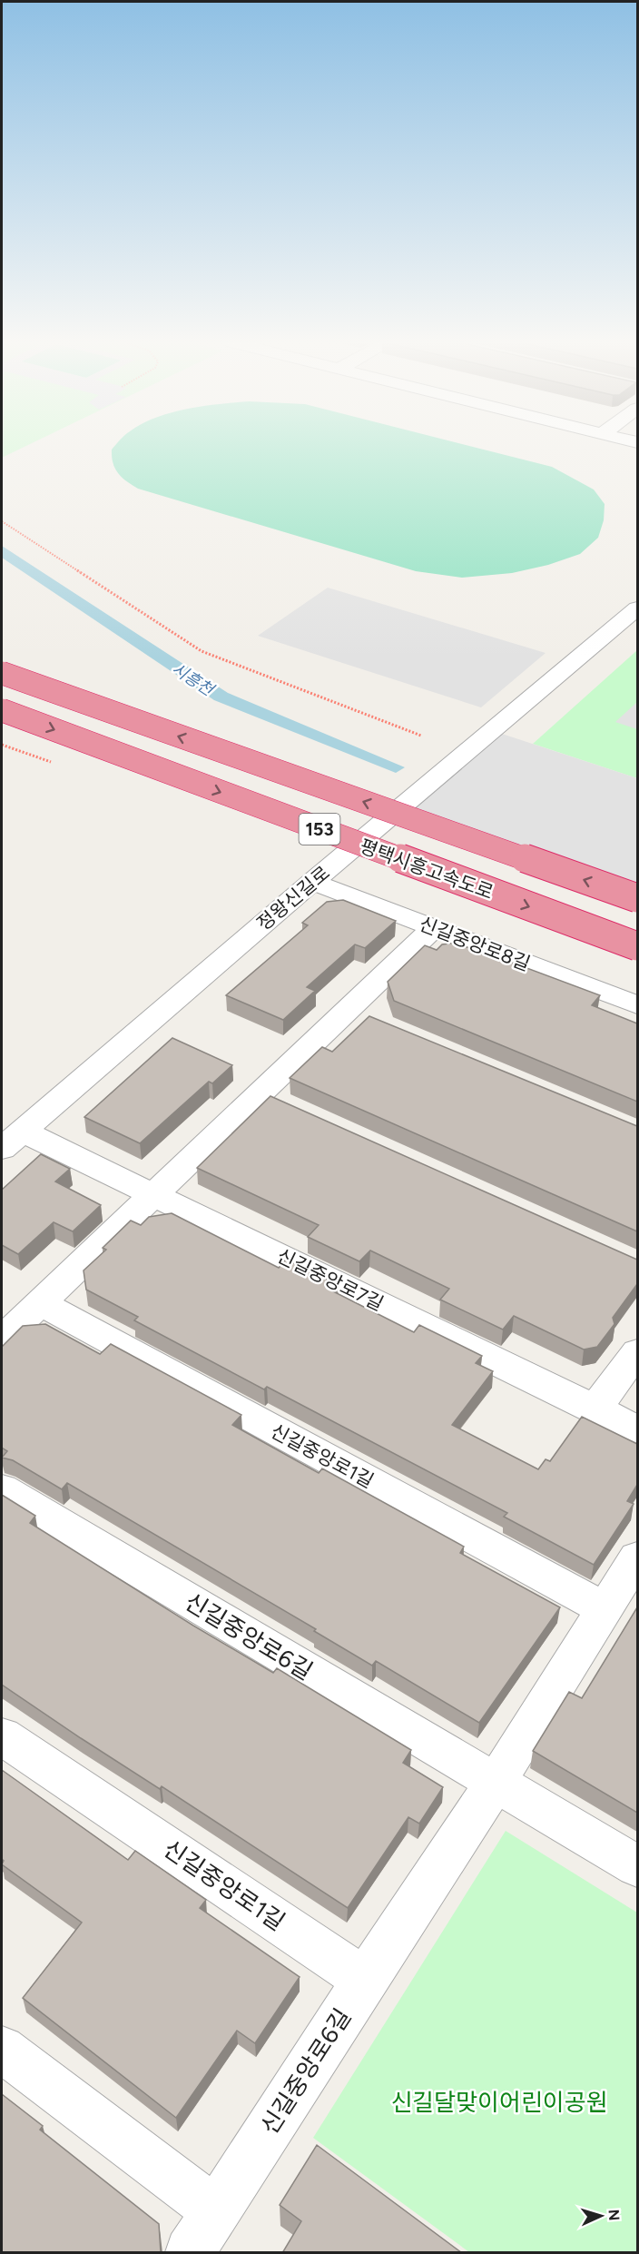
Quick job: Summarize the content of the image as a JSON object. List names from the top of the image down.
{
  "streets": {
    "highway": ["153", "평택시흥고속도로"],
    "street": [
      "정왕신길로",
      "신길중앙로8길",
      "신길중앙로7길",
      "신길중앙로1길",
      "신길중앙로6길"
    ]
  },
  "crossings": [
    ["정왕신길로", "신길중앙로8길"],
    ["정왕신길로", "신길중앙로7길"],
    ["신길중앙로1길", "신길중앙로6길"]
  ],
  "water": ["시흥천"],
  "parks": ["신길달맞이어린이공원"],
  "north": "right"
}
